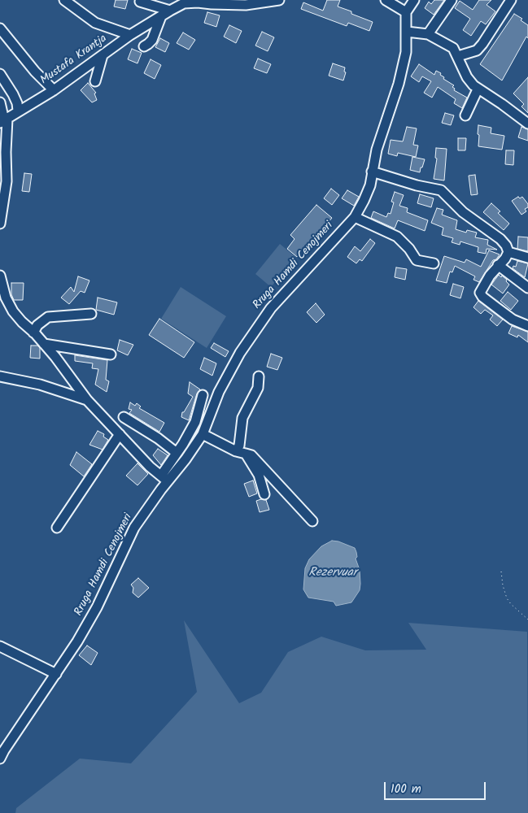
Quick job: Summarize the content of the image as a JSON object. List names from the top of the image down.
{
  "streets": {
    "street": ["Mustafa Krantja", "Rruga Hamdi Cenojmeri"]
  },
  "water": ["Rezervuar"],
  "scale_bar": "100 m"
}
